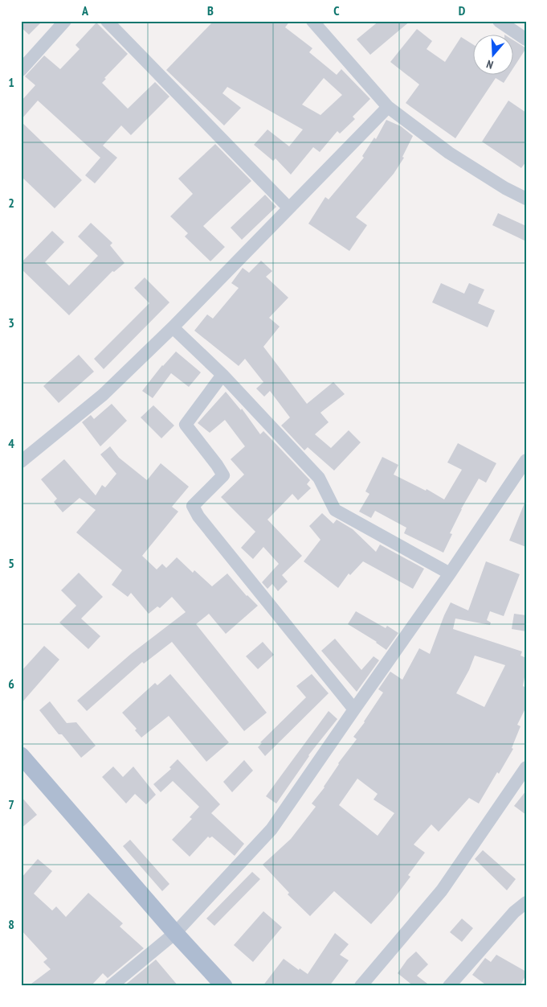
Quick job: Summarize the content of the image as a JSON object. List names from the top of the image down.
{
  "north": "bottom",
  "grid": {
    "columns": [
      "A",
      "B",
      "C",
      "D"
    ],
    "rows": [
      "1",
      "2",
      "3",
      "4",
      "5",
      "6",
      "7",
      "8"
    ]
  }
}
